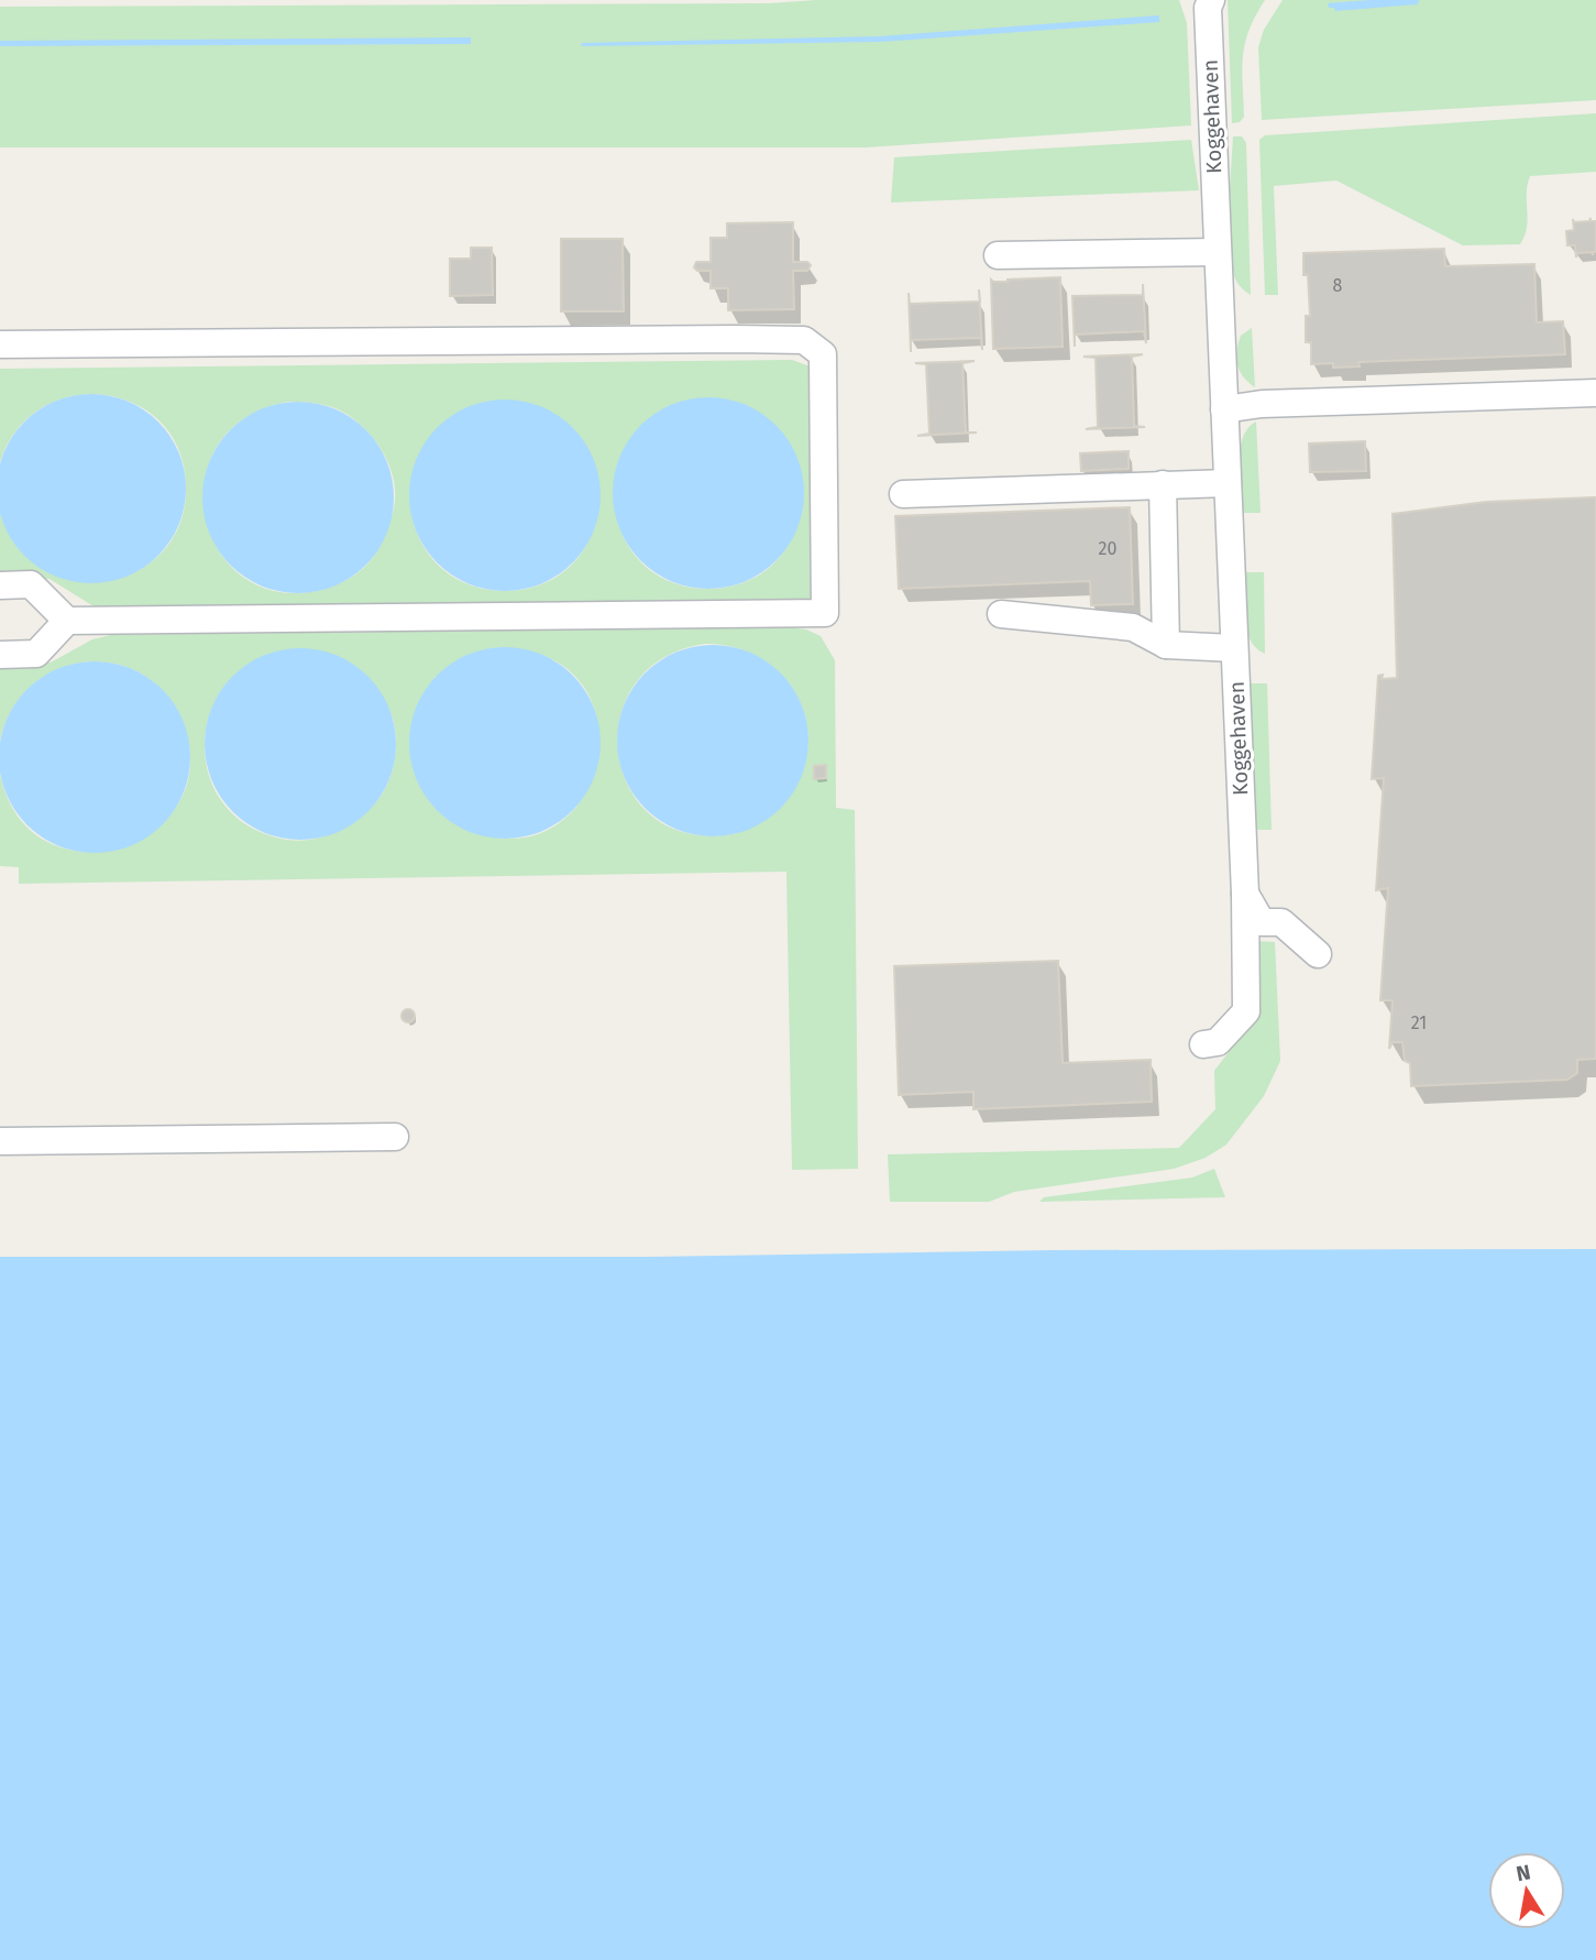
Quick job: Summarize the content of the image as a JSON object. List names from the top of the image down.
{
  "streets": {
    "street": ["Koggehaven"]
  },
  "house_numbers": ["8", "20", "21"],
  "north": "top"
}
